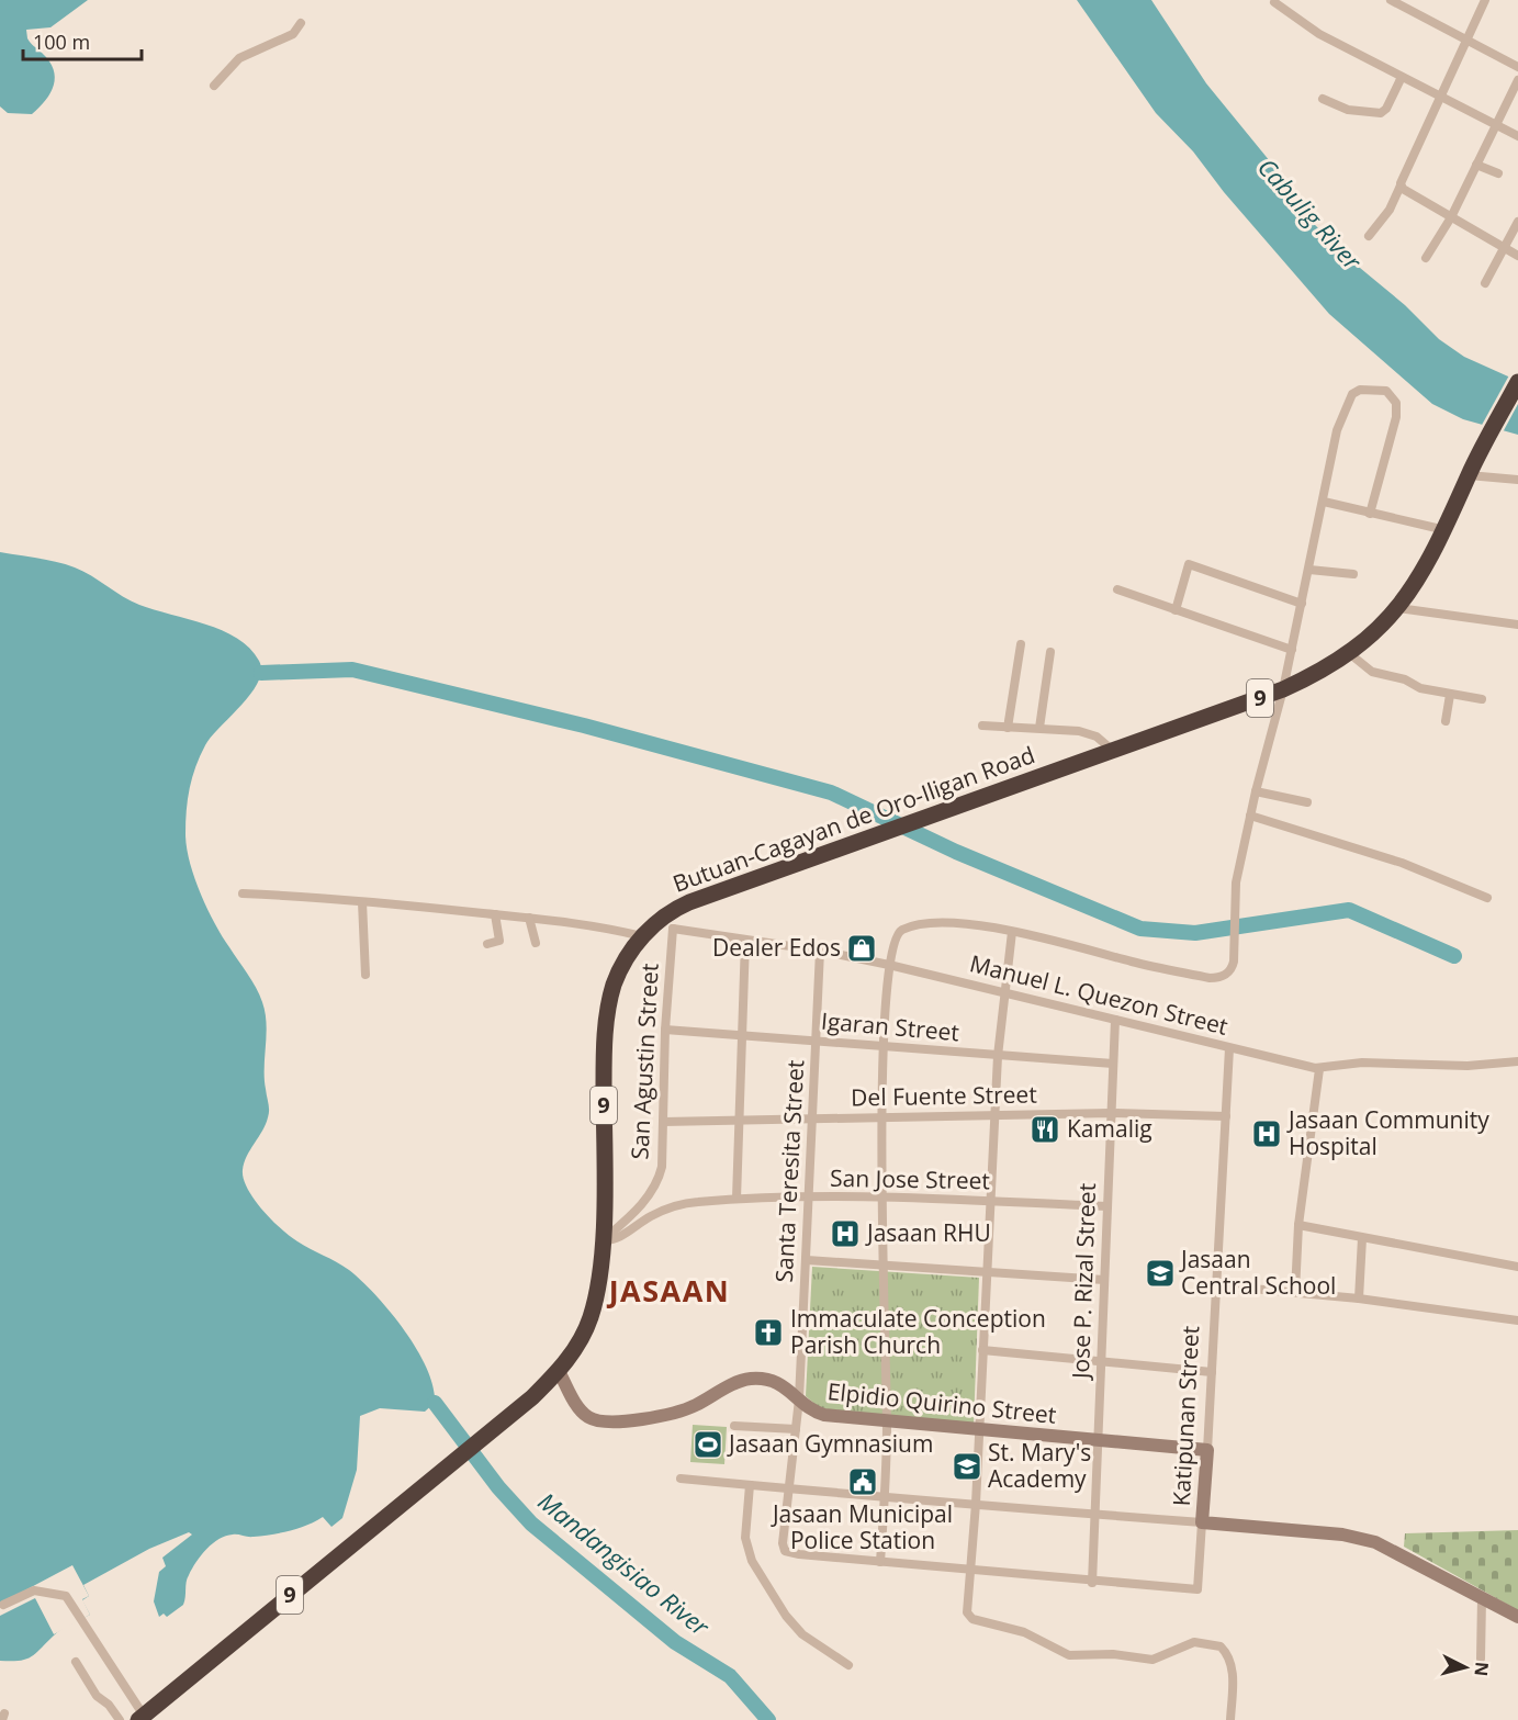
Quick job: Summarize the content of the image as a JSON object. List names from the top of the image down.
{
  "streets": {
    "highway": ["9", "Butuan-Cagayan de Oro-Iligan Road"],
    "street": [
      "Manuel L. Quezon Street",
      "Igaran Street",
      "San Agustin Street",
      "Del Fuente Street",
      "Santa Teresita Street",
      "San Jose Street",
      "Jose P. Rizal Street",
      "Elpidio Quirino Street",
      "Katipunan Street"
    ]
  },
  "crossings": [
    ["Butuan-Cagayan de Oro-Iligan Road", "Manuel L. Quezon Street"],
    ["Butuan-Cagayan de Oro-Iligan Road", "San Agustin Street"],
    ["Butuan-Cagayan de Oro-Iligan Road", "San Jose Street"],
    ["Butuan-Cagayan de Oro-Iligan Road", "Elpidio Quirino Street"],
    ["Manuel L. Quezon Street", "San Agustin Street"],
    ["Manuel L. Quezon Street", "Santa Teresita Street"],
    ["Manuel L. Quezon Street", "Jose P. Rizal Street"],
    ["Manuel L. Quezon Street", "Katipunan Street"],
    ["Igaran Street", "San Agustin Street"],
    ["Igaran Street", "Santa Teresita Street"],
    ["Igaran Street", "Jose P. Rizal Street"],
    ["San Agustin Street", "Del Fuente Street"],
    ["San Agustin Street", "San Jose Street"],
    ["Del Fuente Street", "Santa Teresita Street"],
    ["Del Fuente Street", "Jose P. Rizal Street"],
    ["Del Fuente Street", "Katipunan Street"],
    ["Santa Teresita Street", "San Jose Street"],
    ["Santa Teresita Street", "Elpidio Quirino Street"],
    ["San Jose Street", "Jose P. Rizal Street"],
    ["Jose P. Rizal Street", "Elpidio Quirino Street"],
    ["Jose P. Rizal Street", "Katipunan Street"],
    ["Elpidio Quirino Street", "Katipunan Street"]
  ],
  "districts": ["JASAAN"],
  "water": ["Cabulig River", "Mandangisiao River"],
  "places": {
    "shop": ["Dealer Edos"],
    "restaurant": ["Kamalig"],
    "hospital": ["Jasaan Community Hospital", "Jasaan RHU"],
    "school or university": ["Jasaan Central School", "St. Mary's Academy"],
    "church": ["Immaculate Conception Parish Church"],
    "sports": ["Jasaan Gymnasium"],
    "public building": ["Jasaan Municipal Police Station"]
  },
  "scale_bar": "100 m",
  "north": "right"
}
